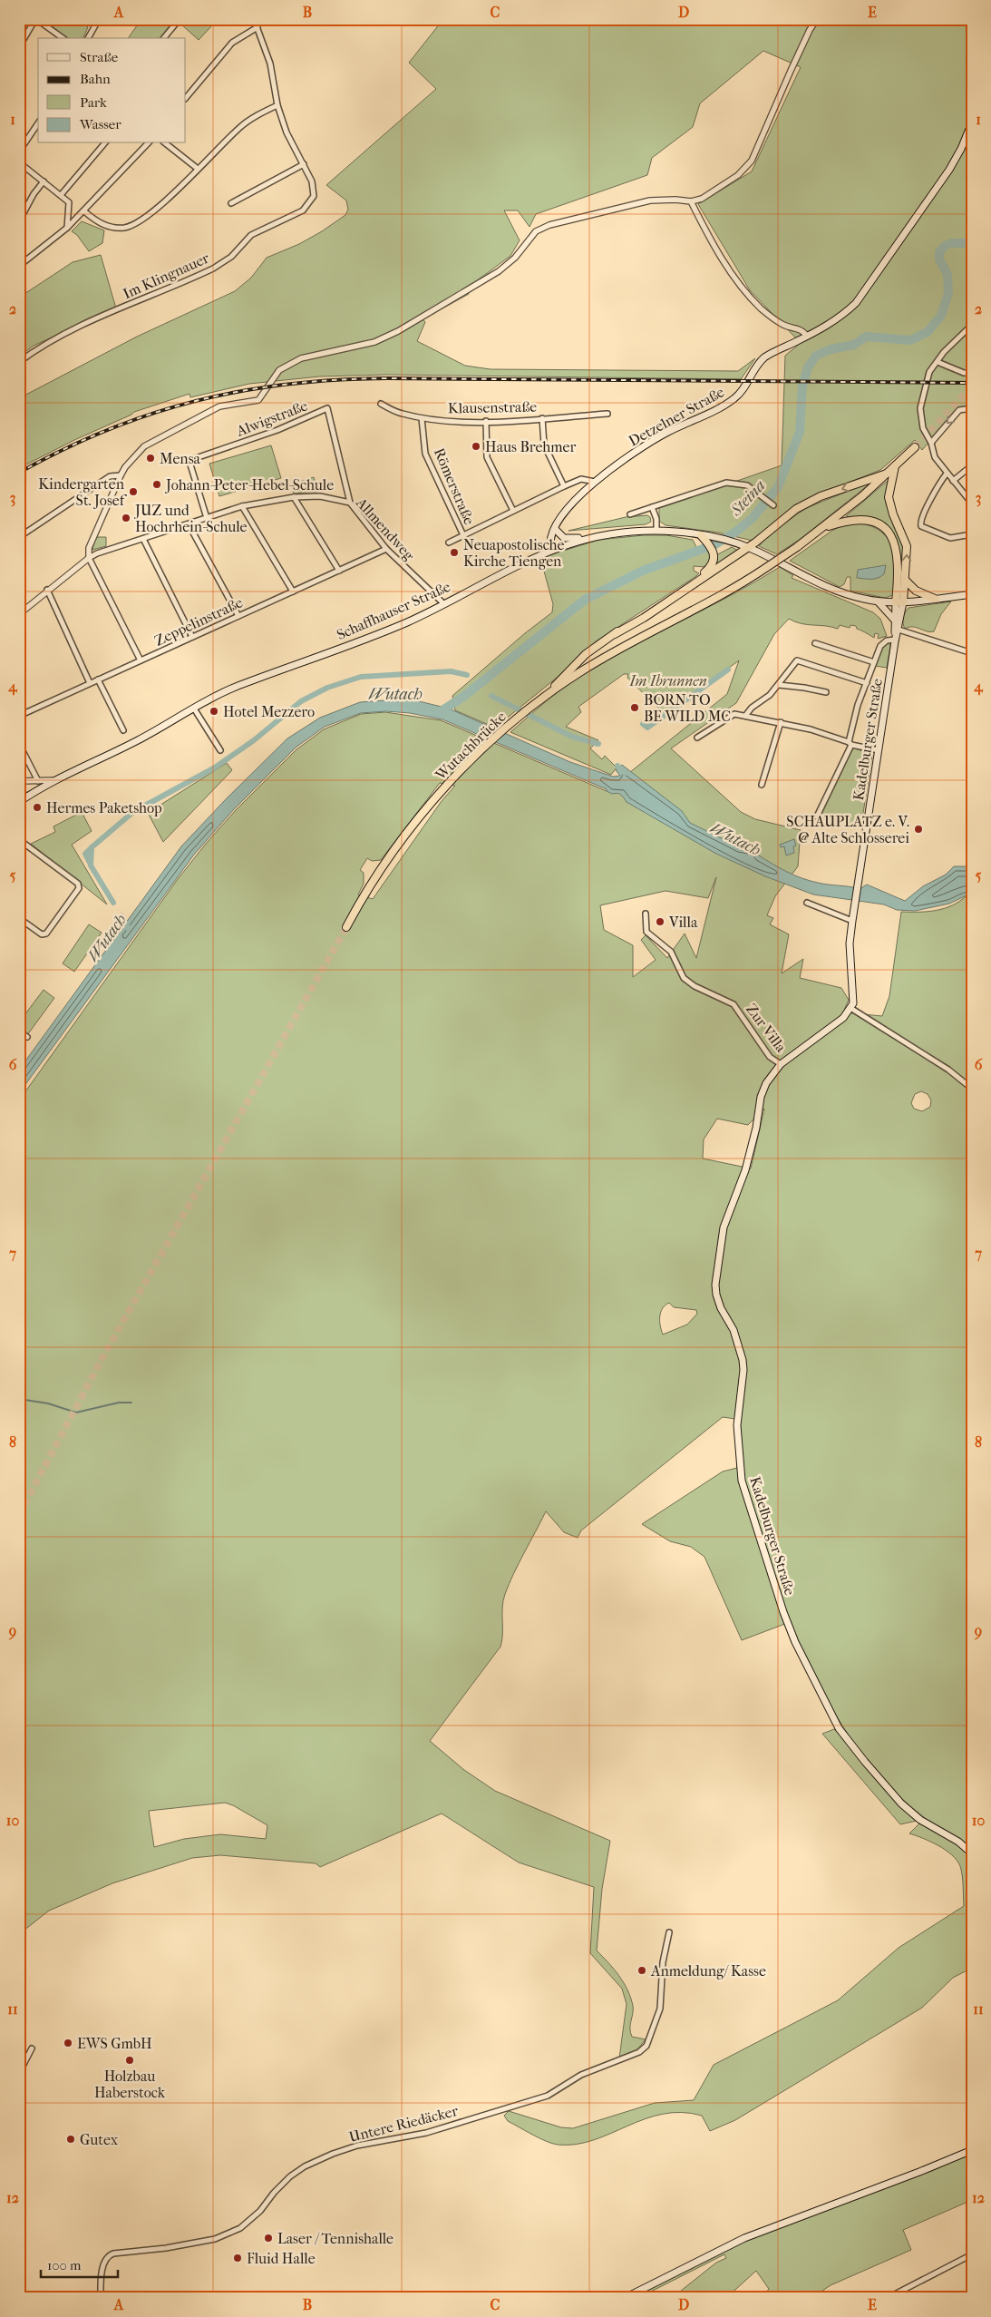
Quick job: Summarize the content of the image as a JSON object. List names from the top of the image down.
{
  "streets": {
    "highway": ["Wutachbrücke"],
    "main road": ["Detzelner Straße", "Schaffhauser Straße", "Kadelburger Straße"],
    "street": [
      "Im Klingnauer",
      "Klausenstraße",
      "Alwigstraße",
      "Römerstraße",
      "Allmendweg",
      "Zeppelinstraße",
      "Zur Villa",
      "Untere Riedäcker"
    ]
  },
  "crossings": [
    ["Klausenstraße", "Römerstraße"],
    ["Alwigstraße", "Allmendweg"],
    ["Allmendweg", "Schaffhauser Straße"],
    ["Allmendweg", "Zeppelinstraße"],
    ["Schaffhauser Straße", "Kadelburger Straße"],
    ["Kadelburger Straße", "Zur Villa"]
  ],
  "water": ["Steina", "Wutach"],
  "parks": ["Im Ibrunnen"],
  "places": [
    "Haus Brehmer",
    "Mensa",
    "Johann-Peter-Hebel-Schule",
    "Kindergarten St. Josef",
    "JUZ und Hochrhein-Schule",
    "Neuapostolische Kirche Tiengen",
    "BORN TO BE WILD MC",
    "Hotel Mezzero",
    "Hermes Paketshop",
    "SCHAUPLATZ e. V. @ Alte Schlosserei",
    "Villa",
    "Anmeldung/ Kasse",
    "EWS GmbH",
    "Holzbau Haberstock",
    "Gutex",
    "Laser / Tennishalle",
    "Fluid Halle"
  ],
  "legend": [
    "Straße",
    "Bahn",
    "Park",
    "Wasser"
  ],
  "scale_bar": "100 m",
  "grid": {
    "columns": [
      "A",
      "B",
      "C",
      "D",
      "E"
    ],
    "rows": [
      "1",
      "2",
      "3",
      "4",
      "5",
      "6",
      "7",
      "8",
      "9",
      "10",
      "11",
      "12"
    ]
  }
}
